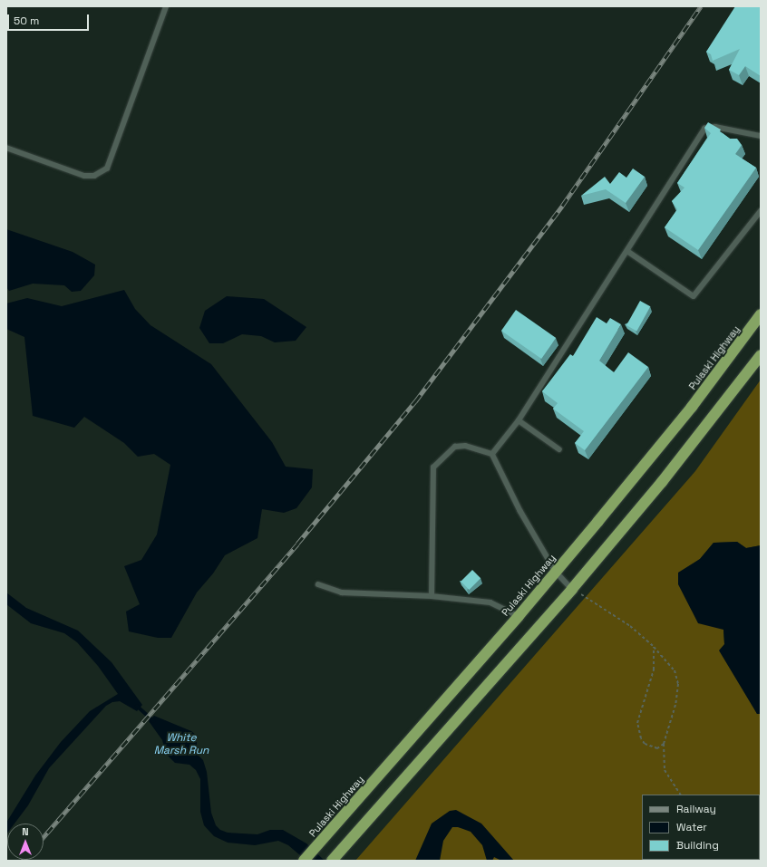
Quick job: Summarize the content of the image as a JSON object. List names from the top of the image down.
{
  "streets": {
    "highway": ["Pulaski Highway"]
  },
  "water": ["White Marsh Run"],
  "legend": ["Railway", "Water", "Building"],
  "scale_bar": "50 m",
  "north": "top"
}
